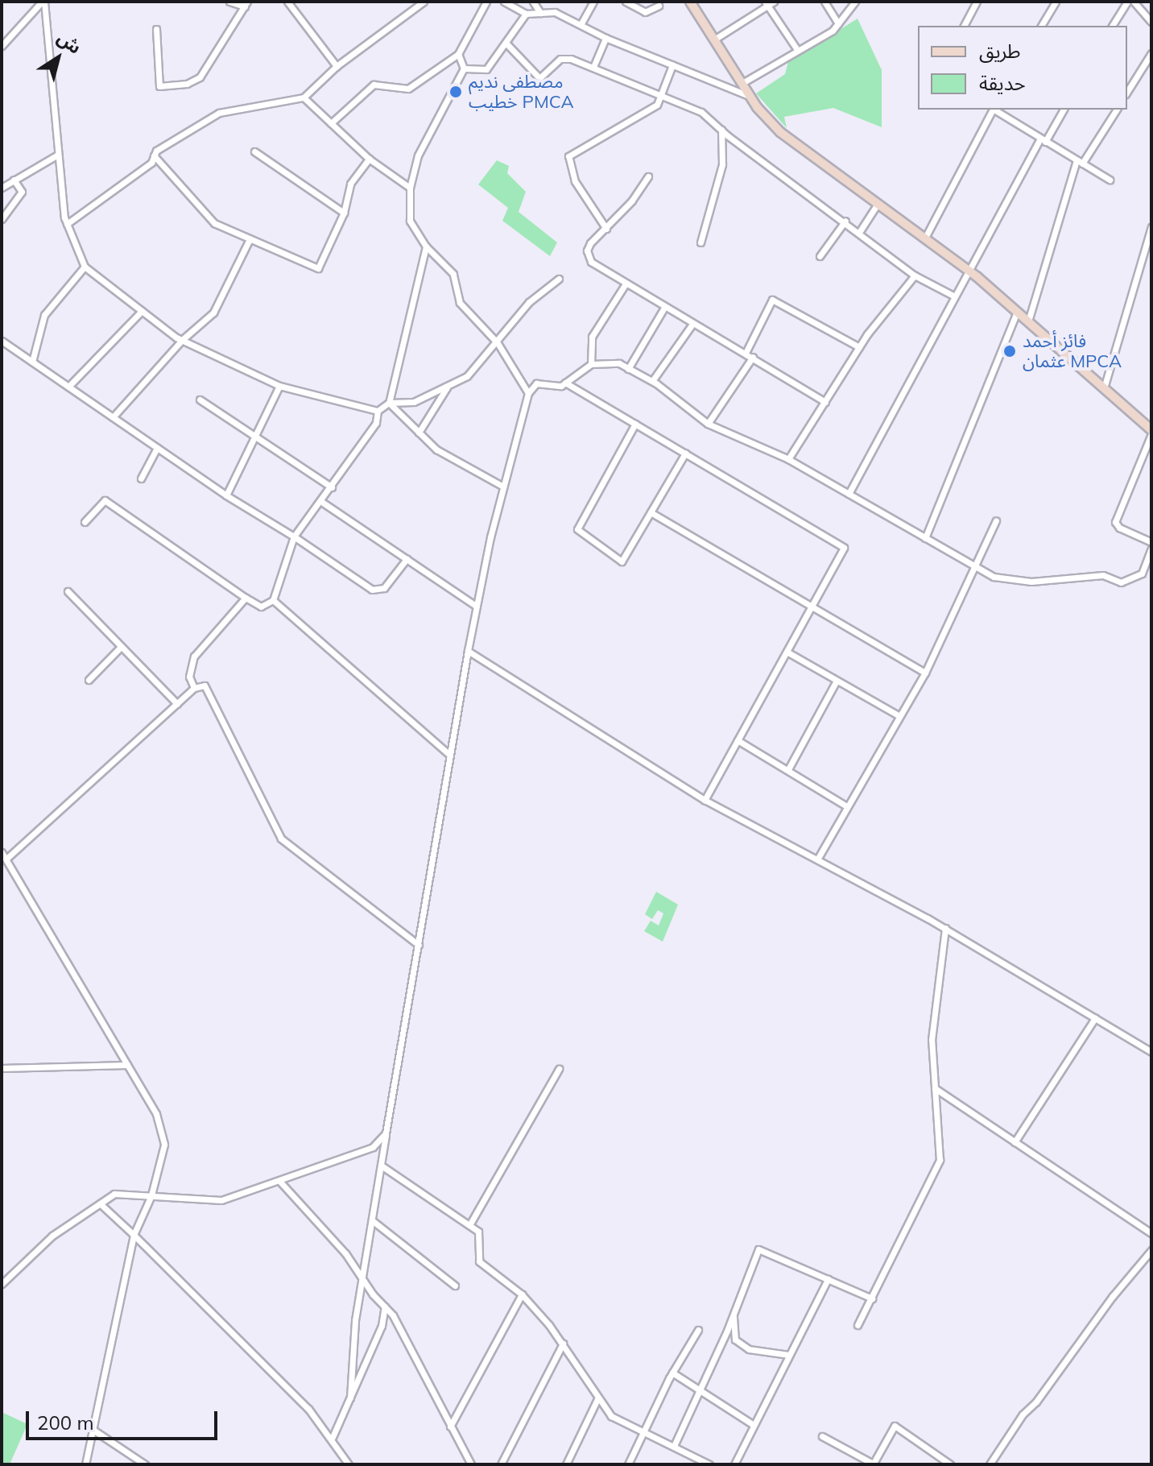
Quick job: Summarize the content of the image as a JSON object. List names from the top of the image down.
{
  "places": ["مصطفى نديم خطيب PMCA", "فائز أحمد عثمان MPCA"],
  "legend": ["طريق", "حديقة"],
  "scale_bar": "200 m",
  "north": "top right"
}
